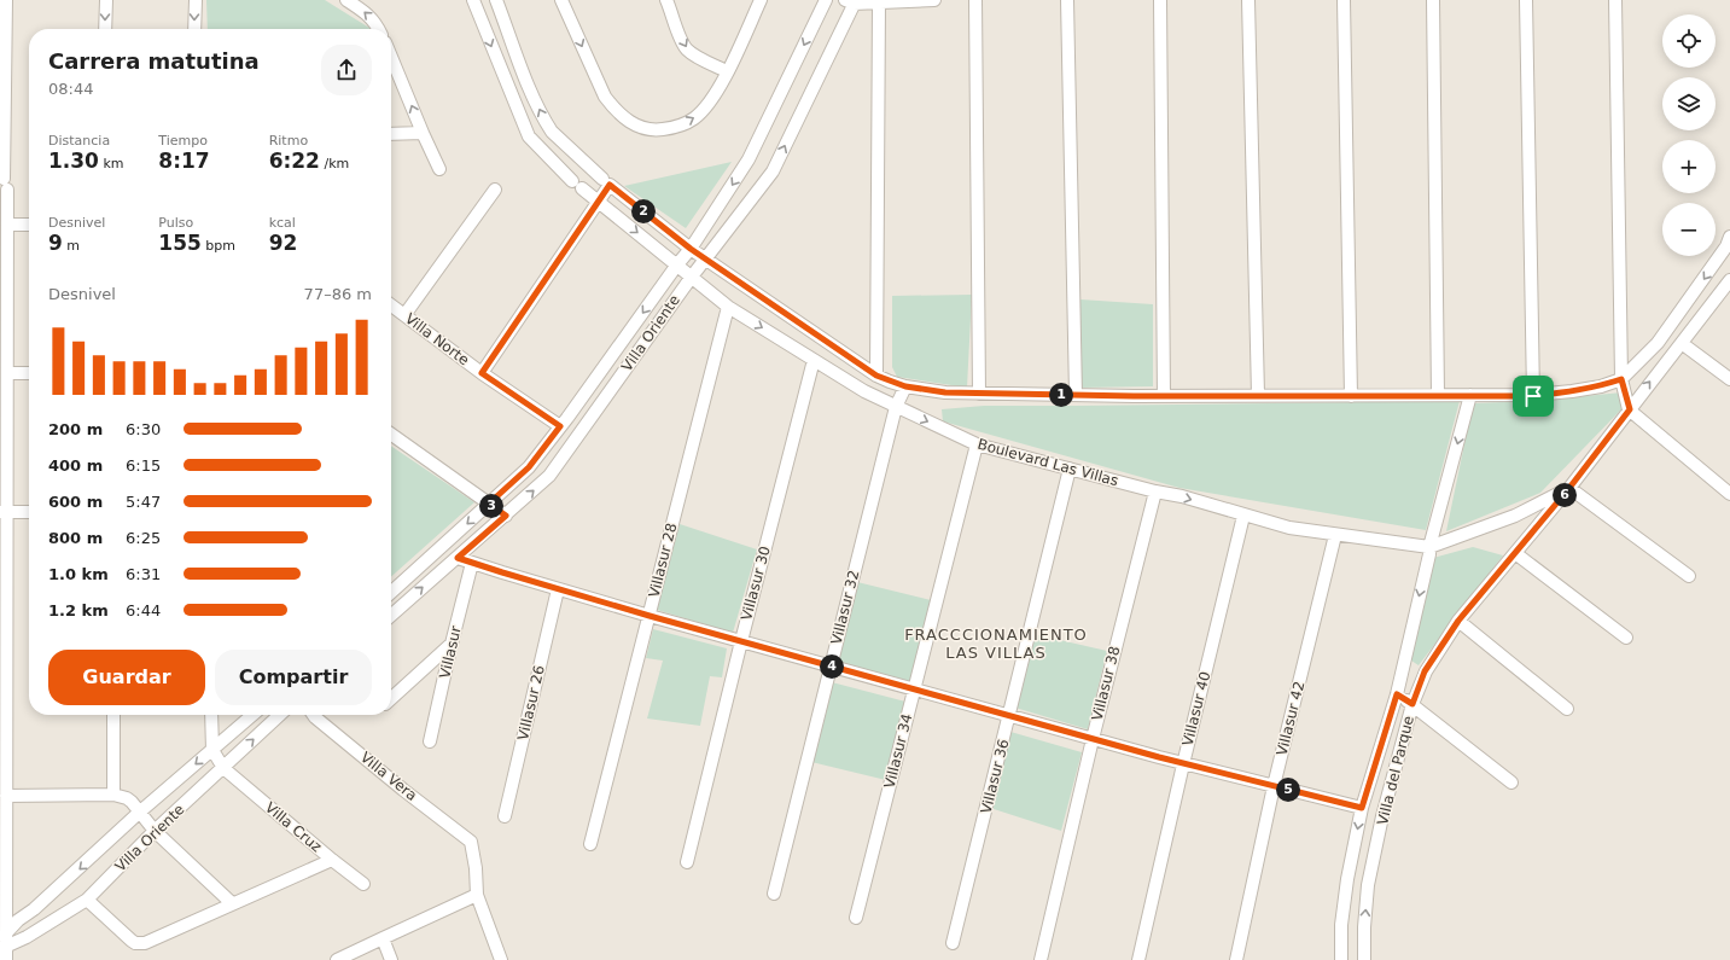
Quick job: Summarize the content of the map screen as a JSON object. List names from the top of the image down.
{
  "streets": {
    "street": [
      "Villa Oriente",
      "Villa Norte",
      "Boulevard Las Villas",
      "Villasur 28",
      "Villasur 30",
      "Villasur 32",
      "Villasur",
      "Villasur 38",
      "Villasur 26",
      "Villasur 40",
      "Villasur 42",
      "Villasur 34",
      "Villa del Parque",
      "Villa Vera",
      "Villasur 36",
      "Villa Cruz"
    ]
  },
  "crossings": [
    ["Villa Oriente", "Villa Norte"],
    ["Villa Oriente", "Boulevard Las Villas"],
    ["Villa Oriente", "Villa Cruz"],
    ["Boulevard Las Villas", "Villasur 28"],
    ["Boulevard Las Villas", "Villasur 30"],
    ["Boulevard Las Villas", "Villasur 32"],
    ["Boulevard Las Villas", "Villasur 38"],
    ["Boulevard Las Villas", "Villasur 40"],
    ["Boulevard Las Villas", "Villasur 42"],
    ["Boulevard Las Villas", "Villasur 34"],
    ["Boulevard Las Villas", "Villa del Parque"],
    ["Boulevard Las Villas", "Villasur 36"]
  ],
  "districts": ["FRACCCIONAMIENTO LAS VILLAS"],
  "page": {
    "map_buttons": ["+", "−"],
    "heading": ["Carrera matutina", "08:44"],
    "stats": [
      ["Distancia", "1.30 km"],
      ["Tiempo", "8:17"],
      ["Ritmo", "6:22 /km"],
      ["Desnivel", "9 m"],
      ["Pulso", "155 bpm"],
      ["kcal", "92"]
    ],
    "pins": [
      "2",
      "1",
      "6",
      "3",
      "4",
      "5"
    ],
    "chart": ["Desnivel", "77–86 m"],
    "list": [
      {
        "name": "200 m",
        "note": "6:30"
      },
      {
        "name": "400 m",
        "note": "6:15"
      },
      {
        "name": "600 m",
        "note": "5:47"
      },
      {
        "name": "800 m",
        "note": "6:25"
      },
      {
        "name": "1.0 km",
        "note": "6:31"
      },
      {
        "name": "1.2 km",
        "note": "6:44"
      }
    ],
    "buttons": ["Guardar", "Compartir"]
  }
}
